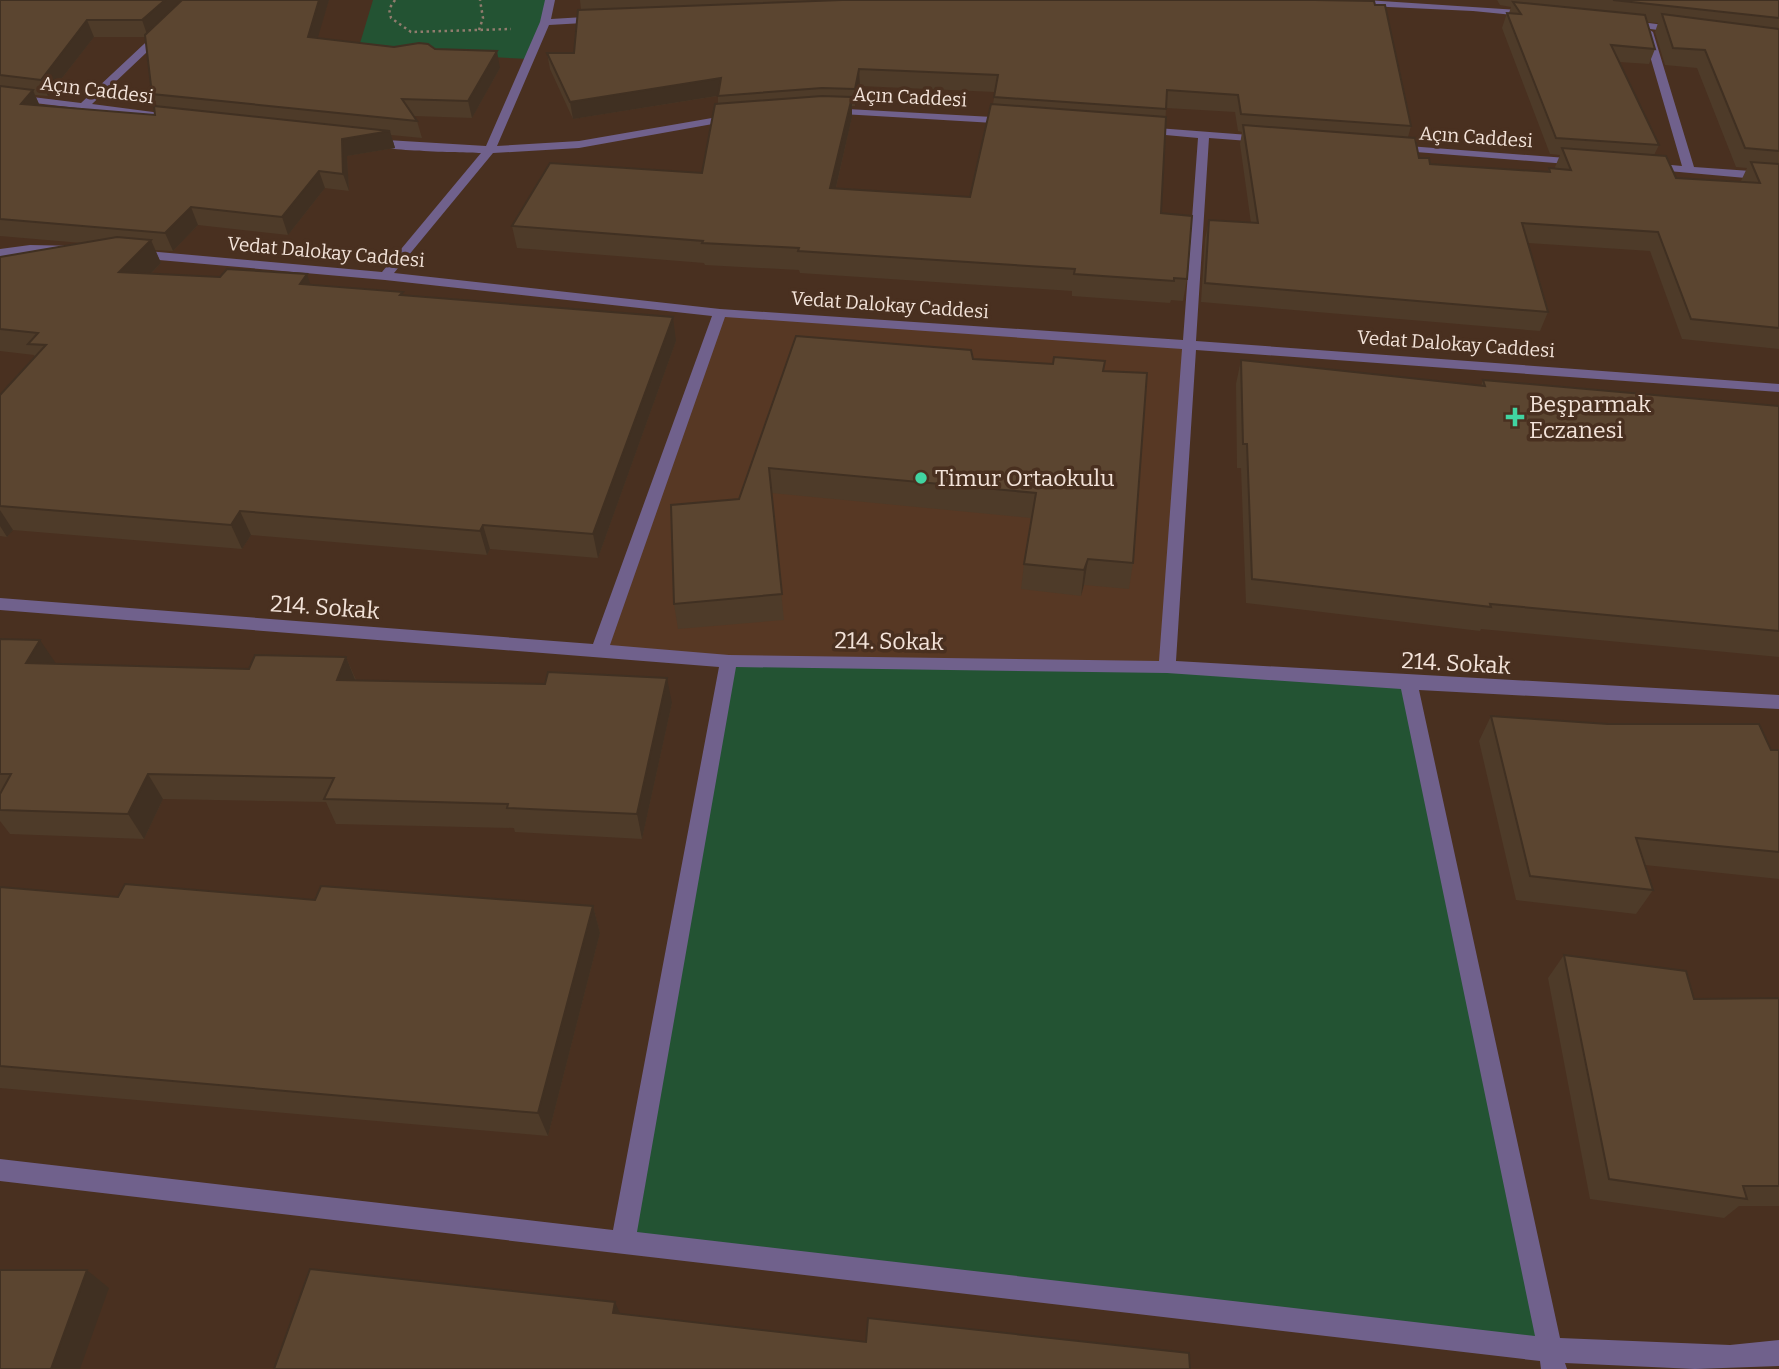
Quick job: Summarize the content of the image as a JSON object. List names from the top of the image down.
{
  "streets": {
    "street": ["Açın Caddesi", "Vedat Dalokay Caddesi", "214. Sokak"]
  },
  "places": {
    "health": ["Beşparmak Eczanesi"],
    "other": ["Timur Ortaokulu"]
  }
}
